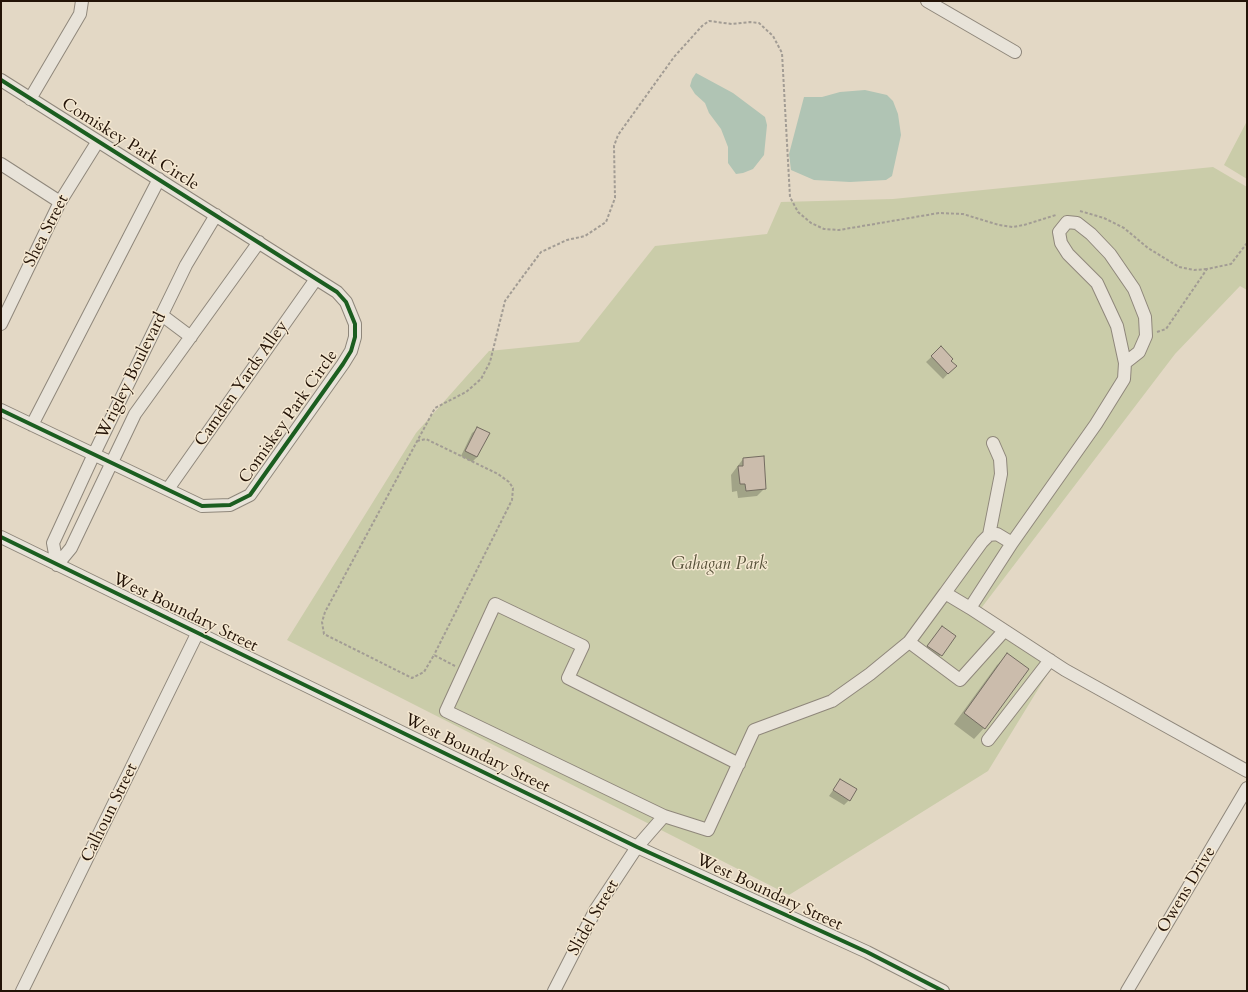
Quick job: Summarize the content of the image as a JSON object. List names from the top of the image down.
{
  "streets": {
    "street": [
      "Comiskey Park Circle",
      "Shea Street",
      "Wrigley Boulevard",
      "Camden Yards Alley",
      "West Boundary Street",
      "Calhoun Street",
      "Owens Drive",
      "Slidel Street"
    ]
  },
  "crossings": [
    ["Comiskey Park Circle", "Shea Street"],
    ["Comiskey Park Circle", "Wrigley Boulevard"],
    ["Comiskey Park Circle", "Camden Yards Alley"],
    ["Wrigley Boulevard", "West Boundary Street"],
    ["West Boundary Street", "Calhoun Street"],
    ["West Boundary Street", "Slidel Street"]
  ],
  "parks": ["Gahagan Park"]
}
